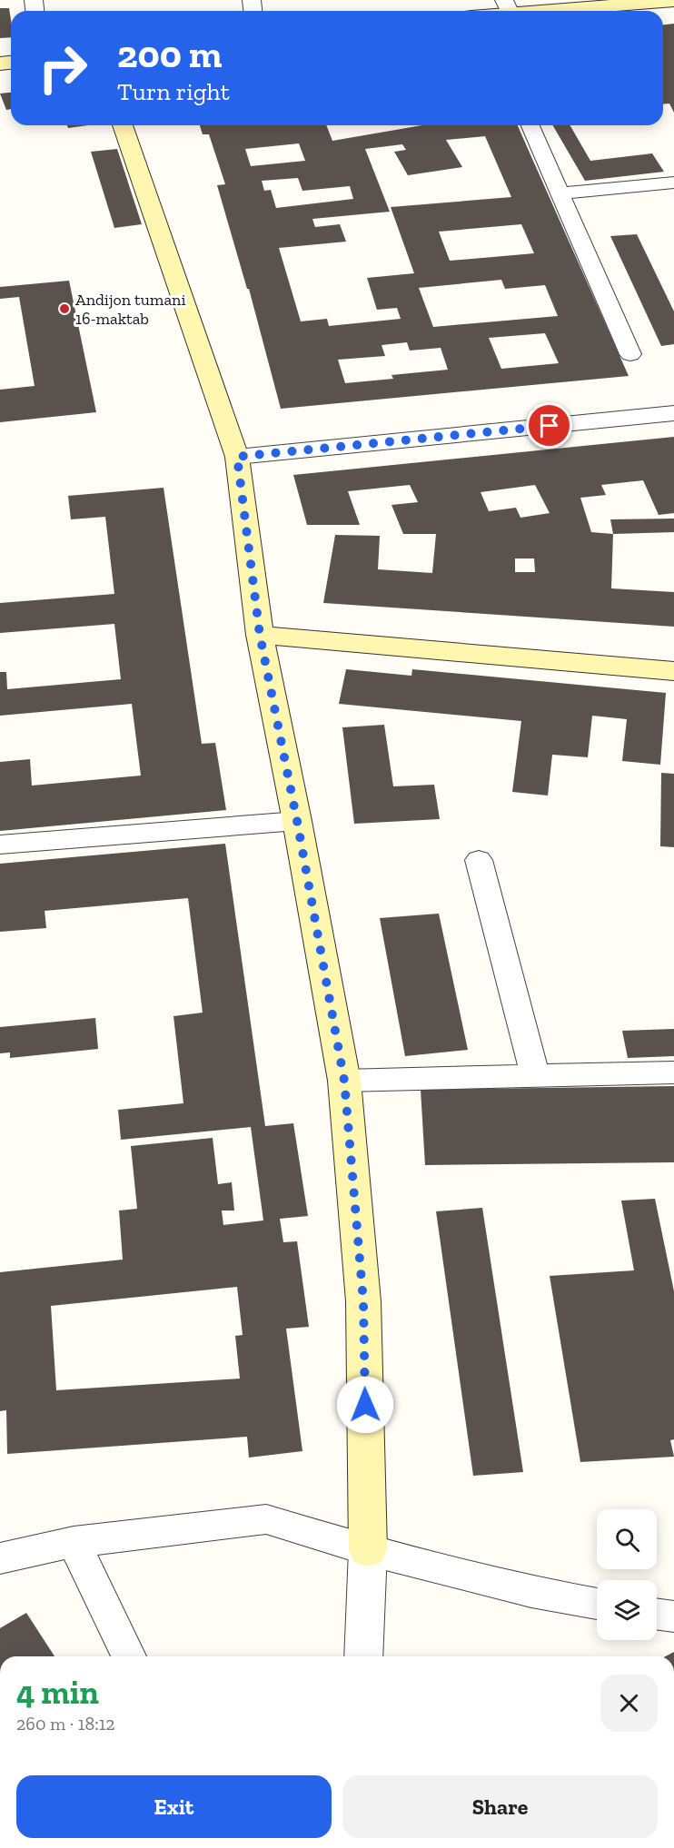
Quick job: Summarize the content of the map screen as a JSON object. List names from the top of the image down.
{
  "places": ["Andijon tumani 16-maktab"],
  "page": {
    "turn": ["200 m", "Turn right"],
    "heading": ["4 min", "260 m · 18:12"],
    "buttons": ["Exit", "Share"]
  }
}
